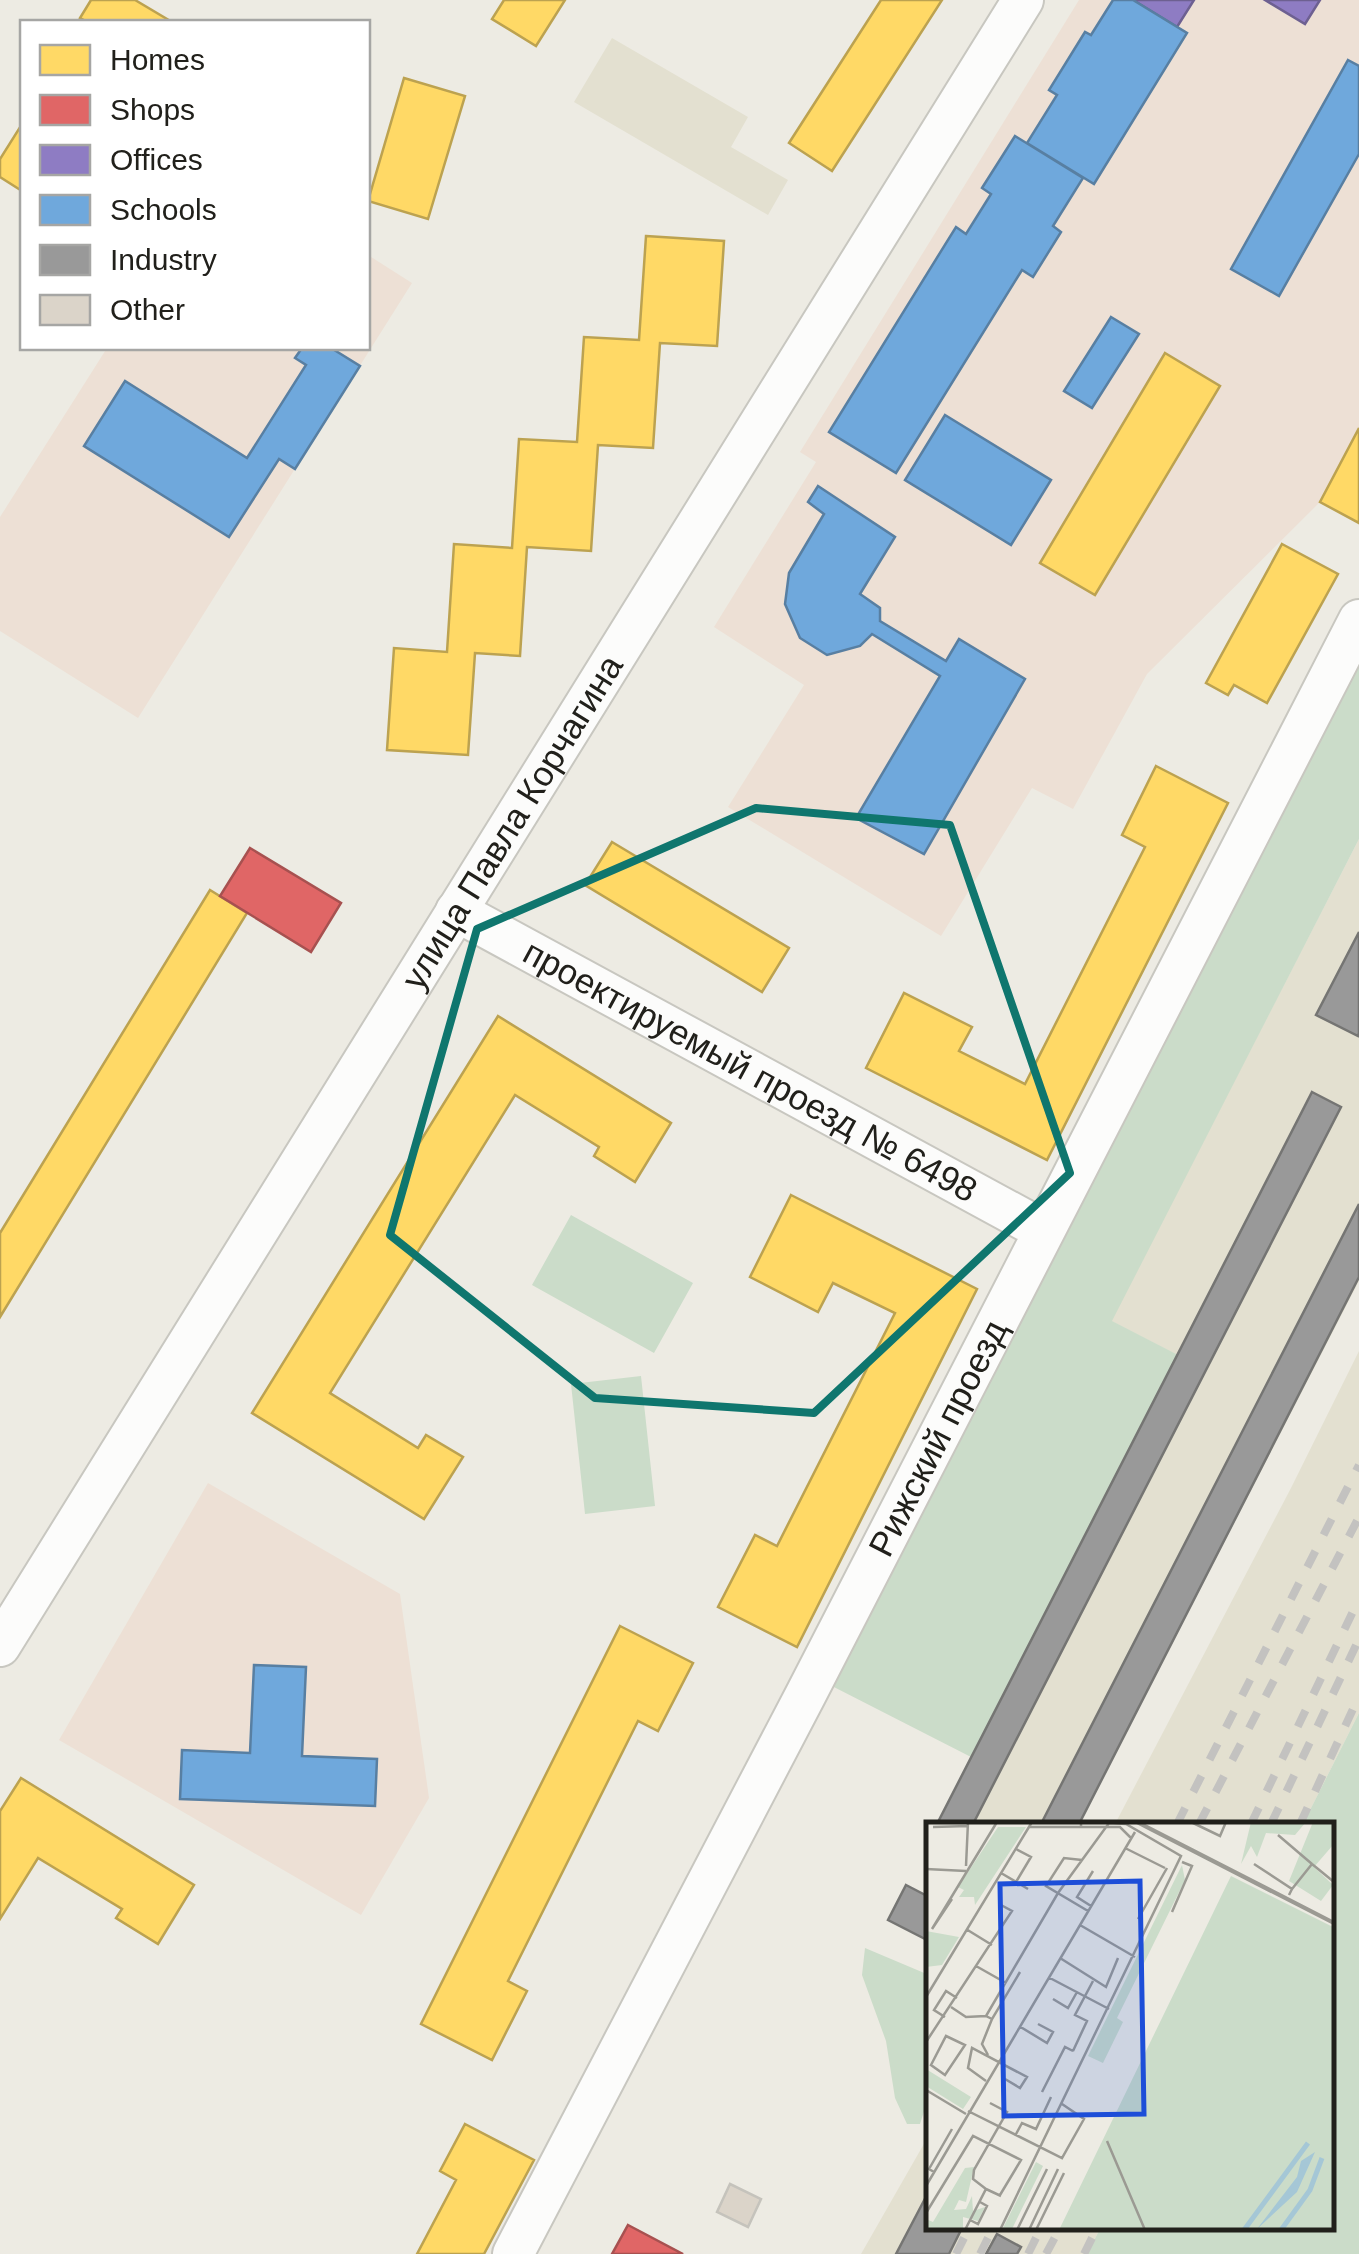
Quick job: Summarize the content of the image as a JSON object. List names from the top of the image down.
{
  "streets": {
    "street": ["улица Павла Корчагина", "проектируемый проезд № 6498", "Рижский проезд"]
  },
  "crossings": [
    ["улица Павла Корчагина", "проектируемый проезд № 6498"],
    ["проектируемый проезд № 6498", "Рижский проезд"]
  ],
  "legend": [
    "Homes",
    "Shops",
    "Offices",
    "Schools",
    "Industry",
    "Other"
  ]
}
